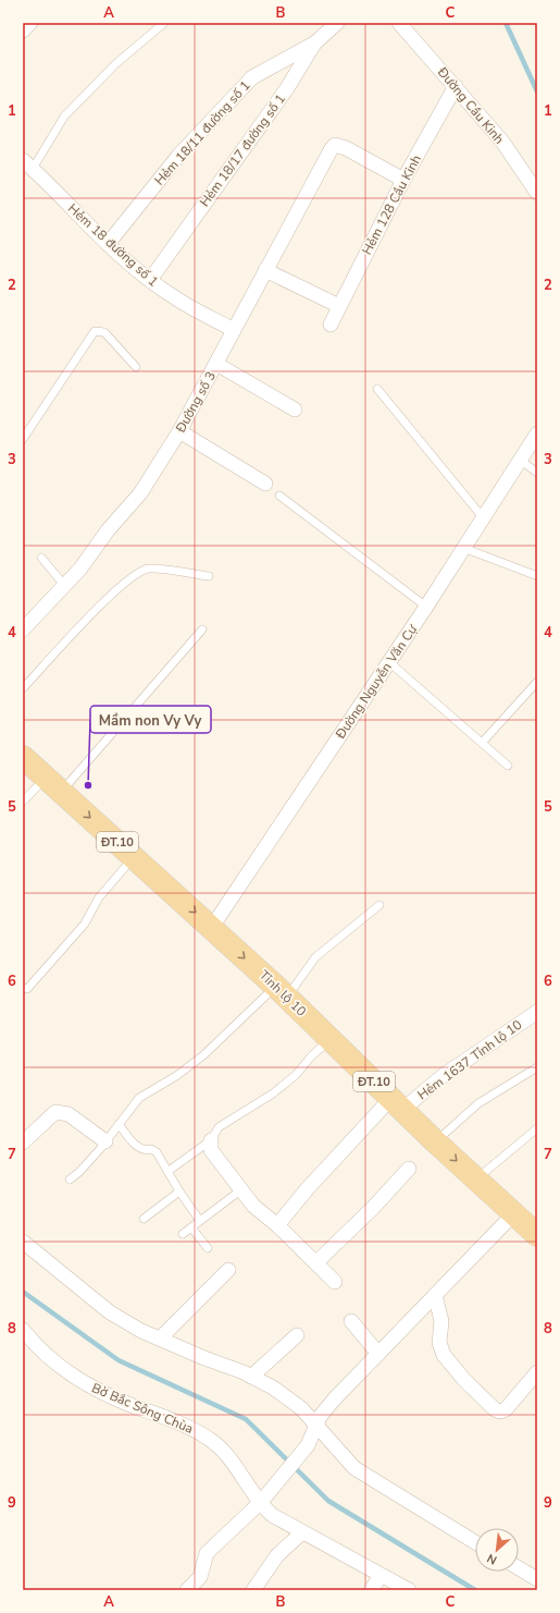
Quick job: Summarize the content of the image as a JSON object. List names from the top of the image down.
{
  "streets": {
    "main road": ["ĐT.10", "Tỉnh lộ 10"],
    "street": [
      "Đường Cầu Kinh",
      "Hẻm 18/11 đường số 1",
      "Hẻm 18/17 đường số 1",
      "Hẻm 128 Cầu Kinh",
      "Hẻm 18 đường số 1",
      "Đường số 3",
      "Đường Nguyễn Văn Cự",
      "Hẻm 1637 Tỉnh lộ 10",
      "Bờ Bắc Sông Chùa"
    ]
  },
  "crossings": [
    ["Đường Cầu Kinh", "Hẻm 128 Cầu Kinh"],
    ["Hẻm 18/11 đường số 1", "Hẻm 18/17 đường số 1"],
    ["Hẻm 18/11 đường số 1", "Hẻm 18 đường số 1"],
    ["Hẻm 18/17 đường số 1", "Hẻm 18 đường số 1"],
    ["Hẻm 128 Cầu Kinh", "Đường số 3"],
    ["Hẻm 18 đường số 1", "Đường số 3"],
    ["Đường Nguyễn Văn Cự", "Tỉnh lộ 10"],
    ["Tỉnh lộ 10", "Hẻm 1637 Tỉnh lộ 10"]
  ],
  "one_way": ["Tỉnh lộ 10"],
  "places": ["Mầm non Vy Vy"],
  "north": "bottom left",
  "grid": {
    "columns": ["A", "B", "C"],
    "rows": [
      "1",
      "2",
      "3",
      "4",
      "5",
      "6",
      "7",
      "8",
      "9"
    ]
  }
}
